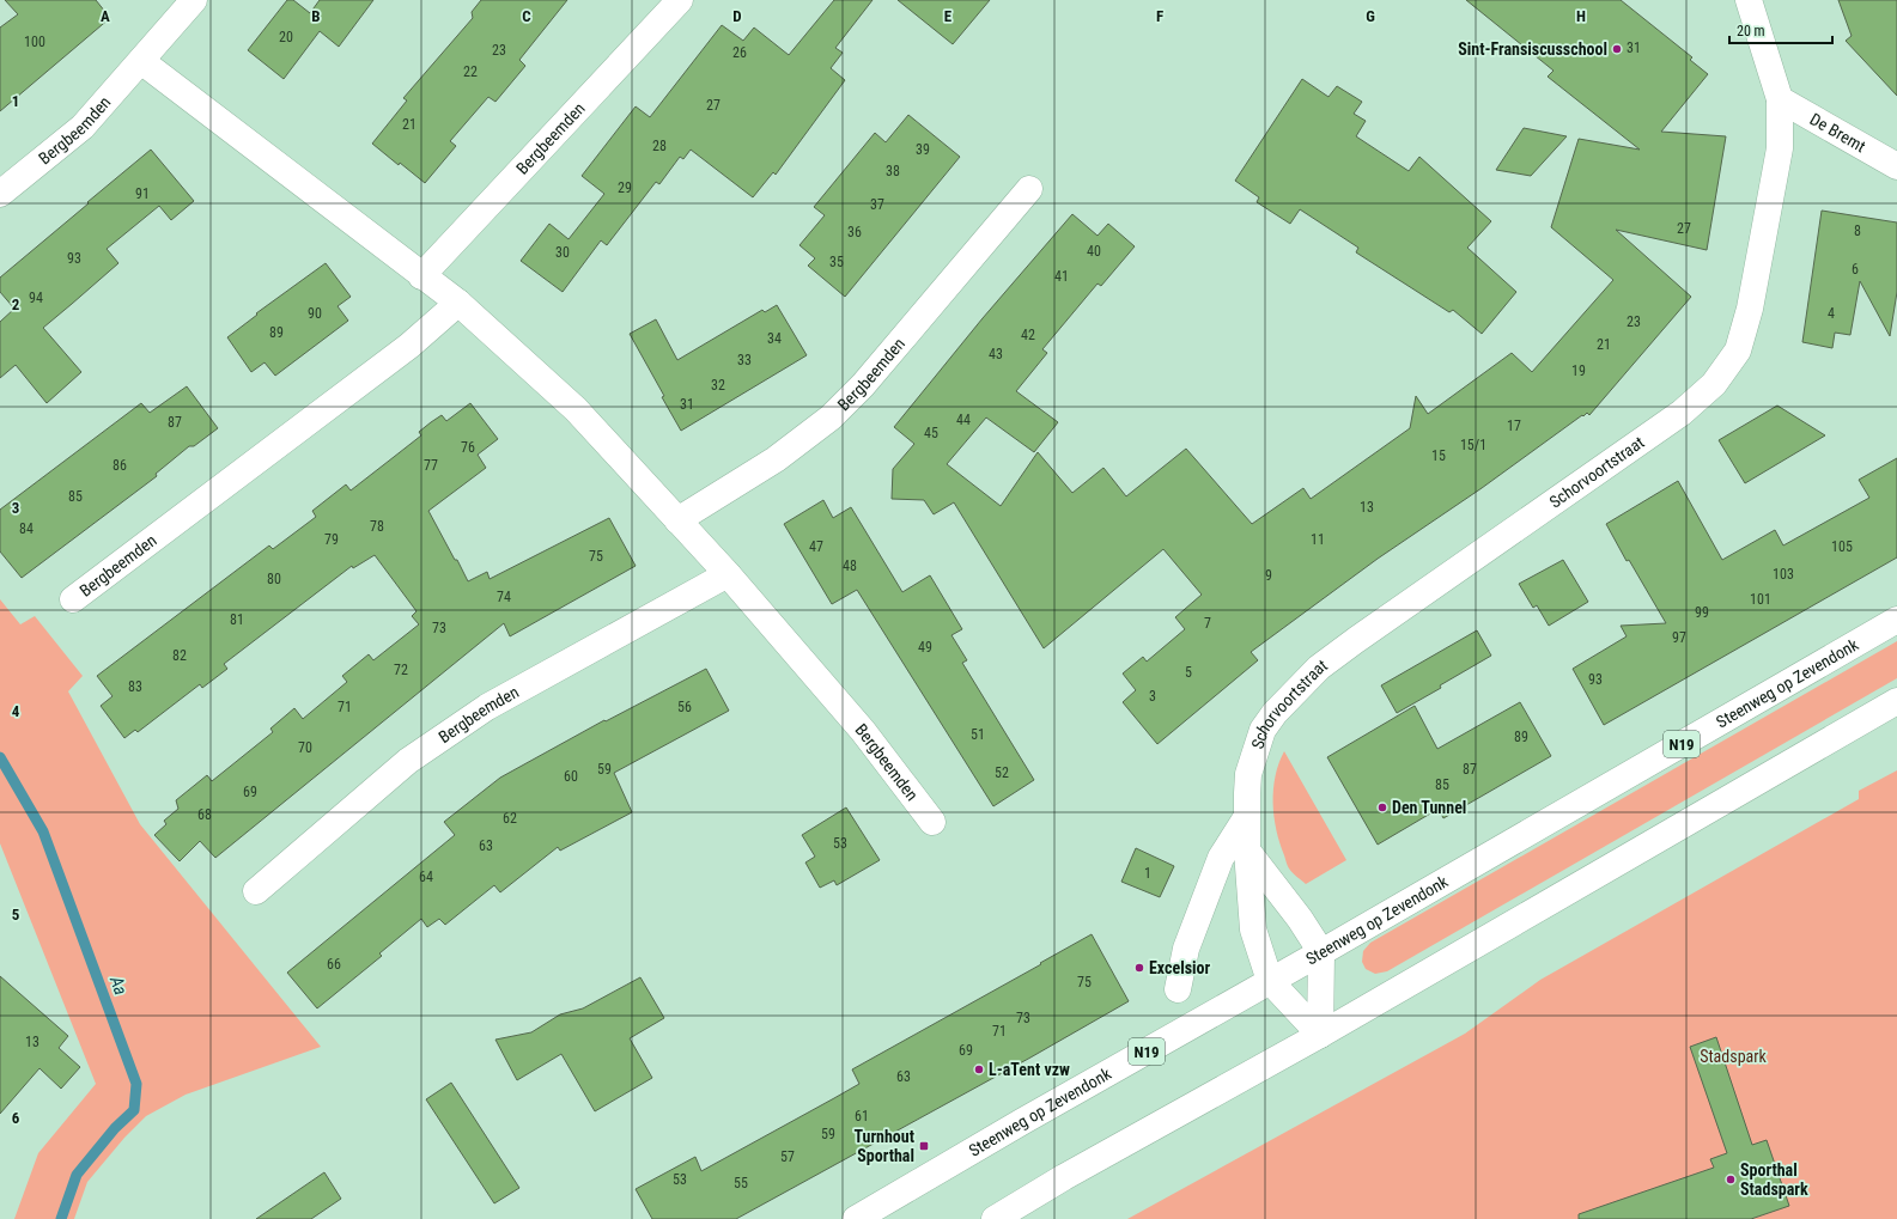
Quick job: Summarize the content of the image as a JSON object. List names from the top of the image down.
{
  "streets": {
    "street": [
      "Bergbeemden",
      "De Bremt",
      "Schorvoortstraat",
      "Steenweg op Zevendonk",
      "N19"
    ]
  },
  "crossings": [
    ["De Bremt", "Schorvoortstraat"],
    ["Schorvoortstraat", "Steenweg op Zevendonk"]
  ],
  "water": ["Aa"],
  "parks": ["Stadspark"],
  "places": {
    "other": [
      "Sint-Fransiscusschool",
      "Den Tunnel",
      "Excelsior",
      "L-aTent vzw",
      "Sporthal Stadspark"
    ],
    "transit": ["Turnhout Sporthal"]
  },
  "house_numbers": [
    "20",
    "100",
    "31",
    "23",
    "26",
    "22",
    "27",
    "21",
    "28",
    "39",
    "38",
    "29",
    "91",
    "37",
    "27",
    "8",
    "36",
    "40",
    "30",
    "93",
    "35",
    "6",
    "41",
    "94",
    "90",
    "4",
    "23",
    "89",
    "42",
    "34",
    "21",
    "43",
    "33",
    "19",
    "32",
    "31",
    "44",
    "87",
    "17",
    "45",
    "15/1",
    "76",
    "15",
    "86",
    "77",
    "85",
    "13",
    "78",
    "84",
    "79",
    "11",
    "47",
    "105",
    "75",
    "48",
    "103",
    "9",
    "80",
    "74",
    "101",
    "99",
    "81",
    "7",
    "73",
    "97",
    "49",
    "82",
    "72",
    "5",
    "93",
    "83",
    "3",
    "71",
    "56",
    "51",
    "89",
    "70",
    "59",
    "87",
    "52",
    "60",
    "85",
    "69",
    "68",
    "62",
    "53",
    "63",
    "1",
    "64",
    "66",
    "75",
    "73",
    "71",
    "13",
    "69",
    "63",
    "61",
    "59",
    "57",
    "53",
    "55"
  ],
  "scale_bar": "20 m",
  "grid": {
    "columns": [
      "A",
      "B",
      "C",
      "D",
      "E",
      "F",
      "G",
      "H"
    ],
    "rows": [
      "1",
      "2",
      "3",
      "4",
      "5",
      "6"
    ]
  }
}
